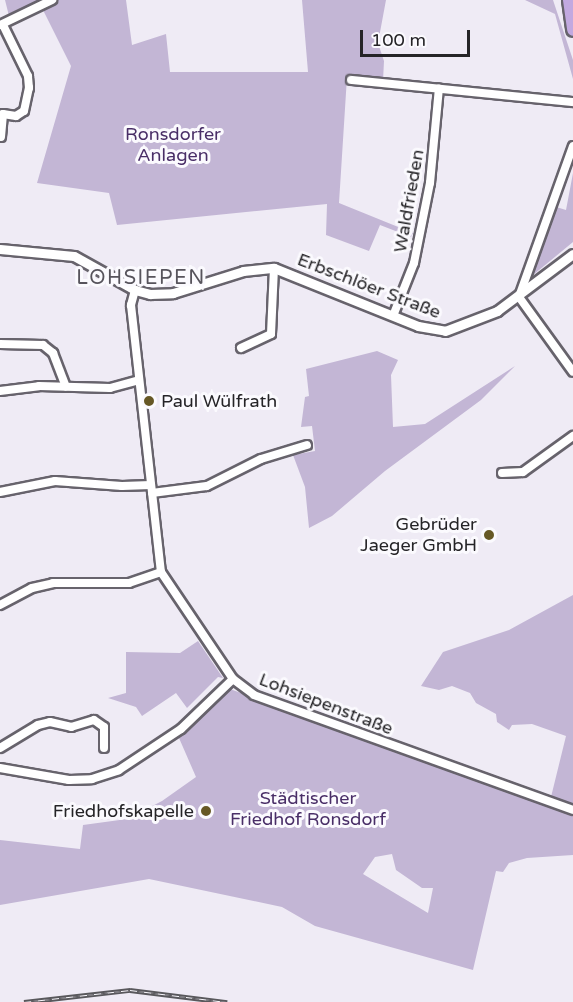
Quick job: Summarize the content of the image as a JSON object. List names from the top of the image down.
{
  "streets": {
    "street": ["Waldfrieden", "Erbschlöer Straße", "Lohsiepenstraße"]
  },
  "crossings": [
    ["Waldfrieden", "Erbschlöer Straße"],
    ["Erbschlöer Straße", "Lohsiepenstraße"]
  ],
  "districts": ["LOHSIEPEN"],
  "parks": ["Ronsdorfer Anlagen", "Städtischer Friedhof Ronsdorf"],
  "places": ["Paul Wülfrath", "Gebrüder Jaeger GmbH", "Friedhofskapelle"],
  "scale_bar": "100 m"
}
